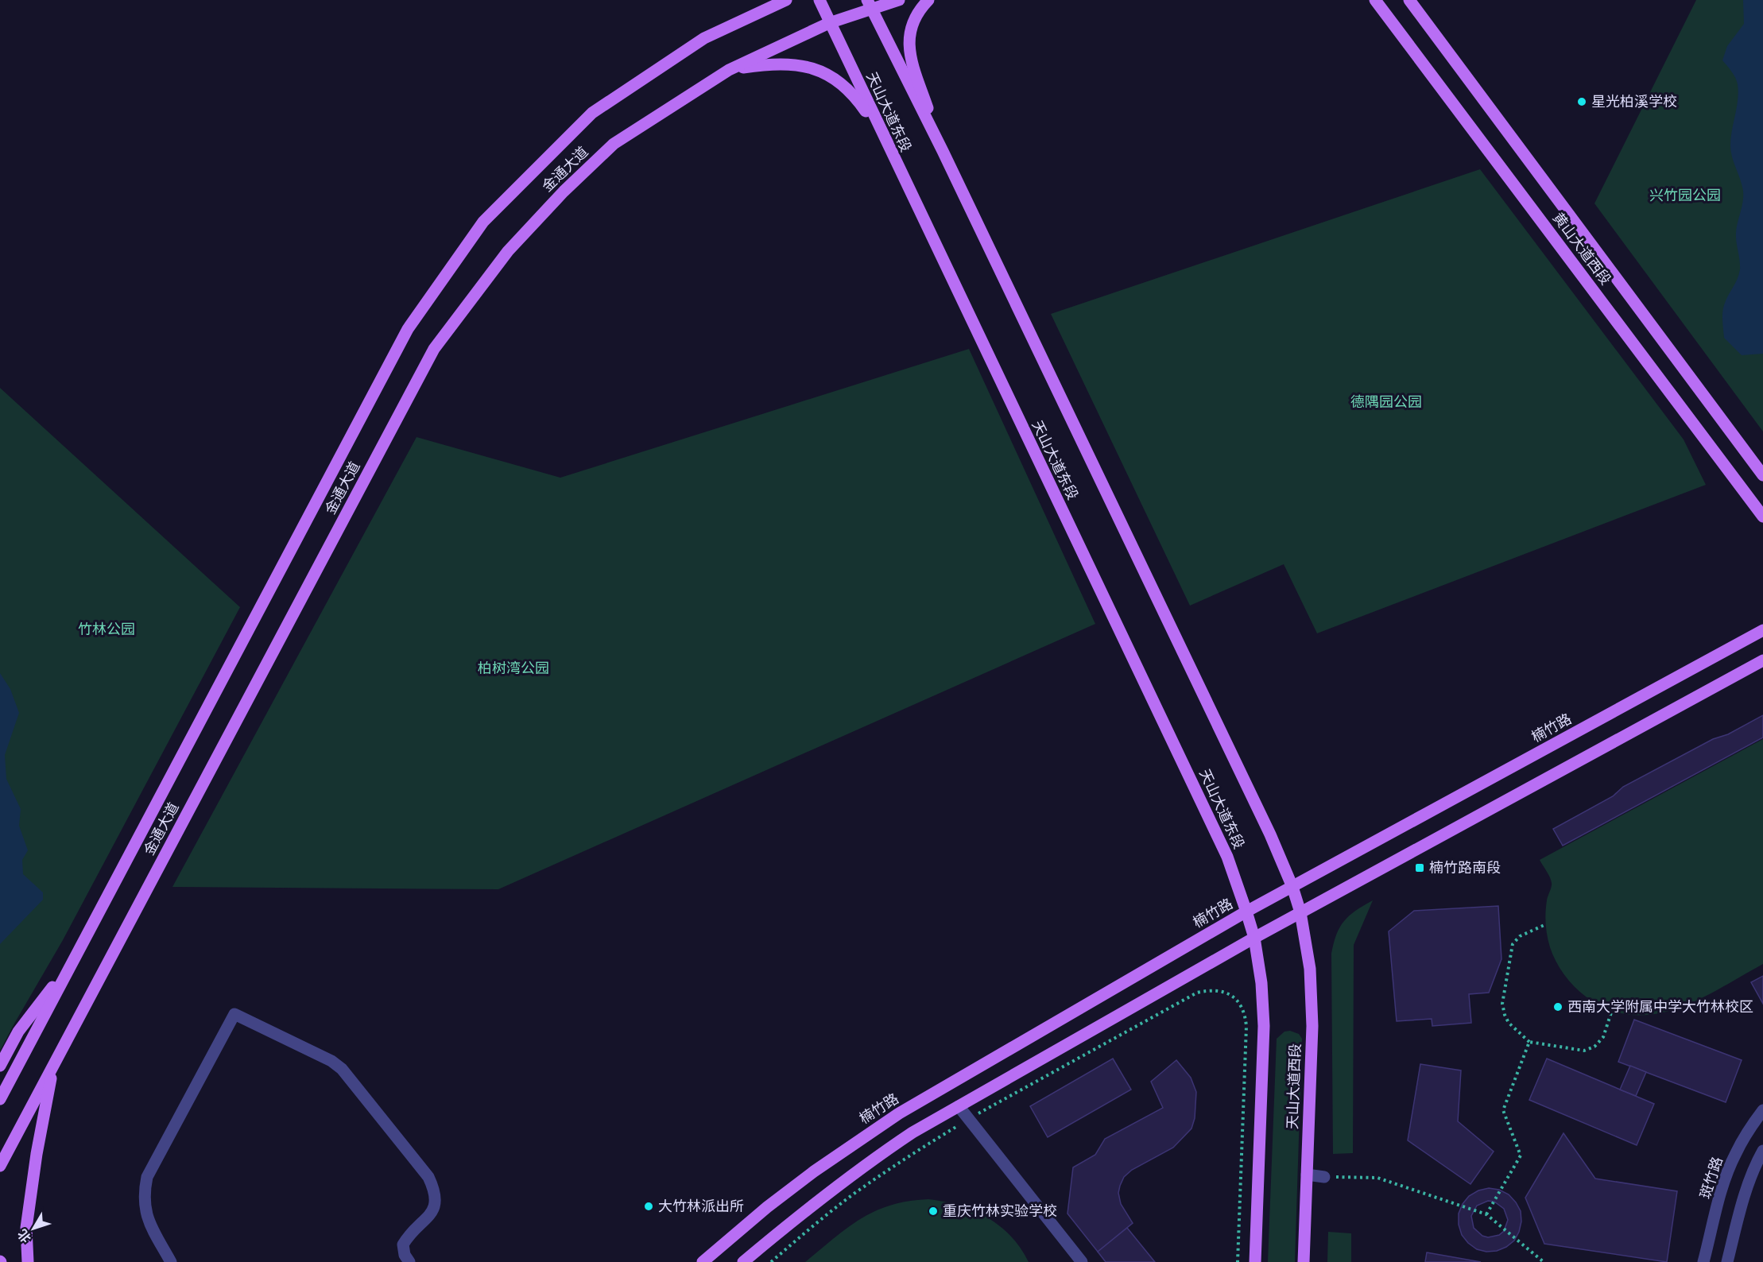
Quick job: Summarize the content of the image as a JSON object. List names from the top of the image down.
{
  "streets": {
    "main road": [
      "天山大道东段",
      "金通大道",
      "黄山大道西段",
      "楠竹路",
      "天山大道西段"
    ],
    "street": ["斑竹路"]
  },
  "crossings": [
    ["天山大道东段", "金通大道"],
    ["天山大道东段", "楠竹路"],
    ["天山大道东段", "天山大道西段"]
  ],
  "parks": [
    "兴竹园公园",
    "德隅园公园",
    "竹林公园",
    "柏树湾公园"
  ],
  "places": {
    "other": [
      "星光柏溪学校",
      "西南大学附属中学大竹林校区",
      "大竹林派出所",
      "重庆竹林实验学校"
    ],
    "transit": ["楠竹路南段"]
  },
  "north": "bottom left"
}
